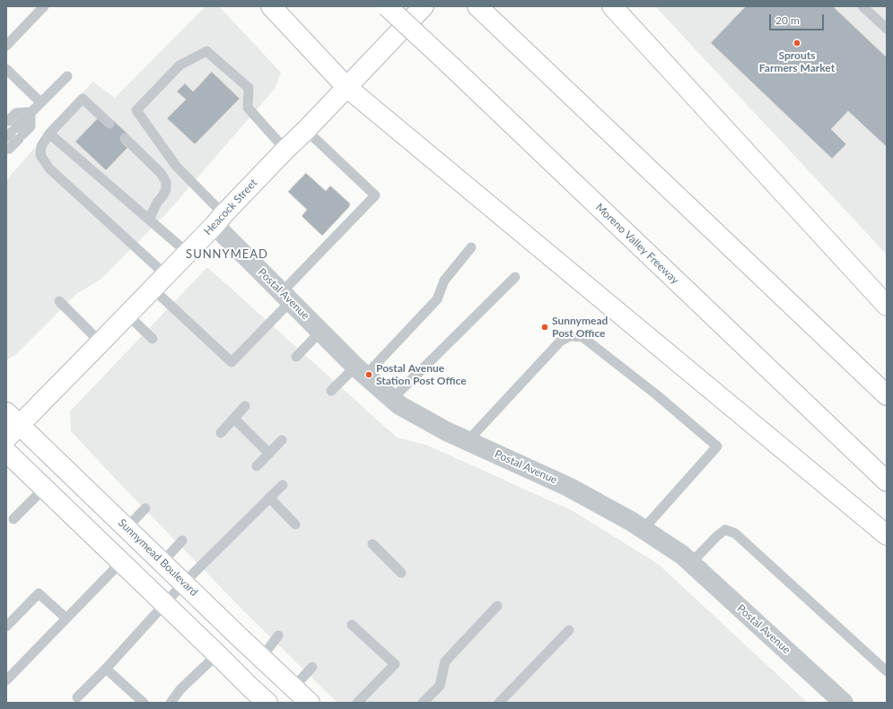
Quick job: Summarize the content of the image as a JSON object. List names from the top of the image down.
{
  "streets": {
    "main road": ["Heacock Street", "Moreno Valley Freeway", "Sunnymead Boulevard"],
    "street": ["Postal Avenue"]
  },
  "crossings": [
    ["Heacock Street", "Postal Avenue"],
    ["Heacock Street", "Sunnymead Boulevard"]
  ],
  "districts": ["SUNNYMEAD"],
  "places": ["Sprouts Farmers Market", "Sunnymead Post Office", "Postal Avenue Station Post Office"],
  "scale_bar": "20 m"
}
